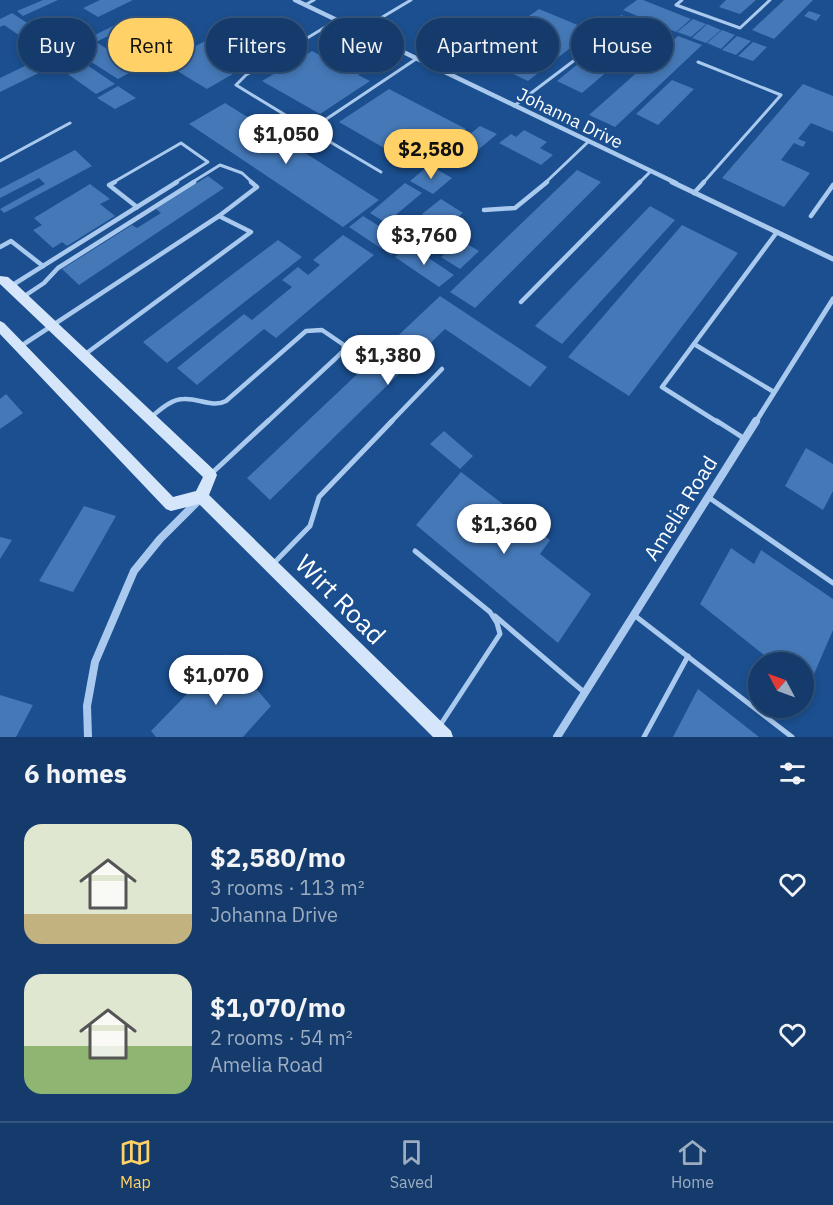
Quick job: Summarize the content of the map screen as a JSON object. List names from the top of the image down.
{
  "streets": {
    "main road": ["Wirt Road"],
    "street": ["Johanna Drive", "Amelia Road"]
  },
  "north": "top left",
  "page": {
    "chip": [
      "Buy",
      "Rent",
      "Filters",
      "New",
      "Apartment",
      "House"
    ],
    "price": [
      "$1,050",
      "$2,580",
      "$3,760",
      "$1,380",
      "$1,360",
      "$1,070"
    ],
    "heading": "6 homes",
    "list": [
      {
        "name": "$2,580/mo",
        "note": "3 rooms · 113 m² · Johanna Drive"
      },
      {
        "name": "$1,070/mo",
        "note": "2 rooms · 54 m² · Amelia Road"
      }
    ],
    "tabs": ["Map", "Saved", "Home"]
  }
}
